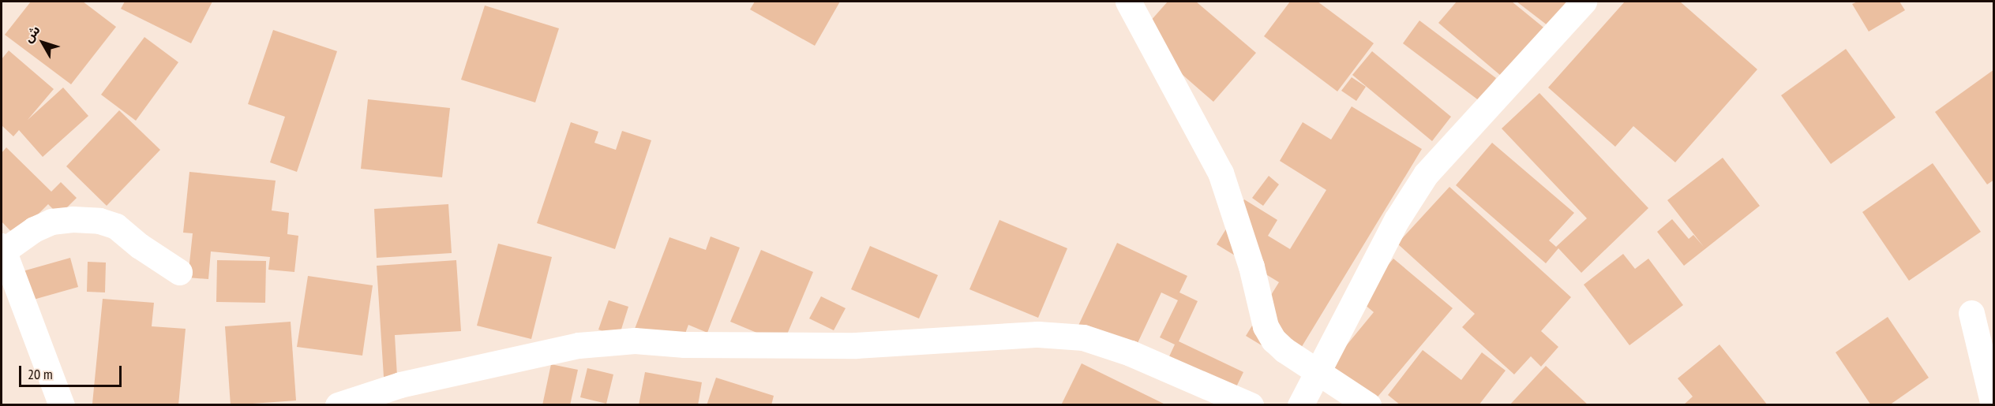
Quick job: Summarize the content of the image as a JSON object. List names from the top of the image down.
{
  "scale_bar": "20 m",
  "north": "top left"
}
